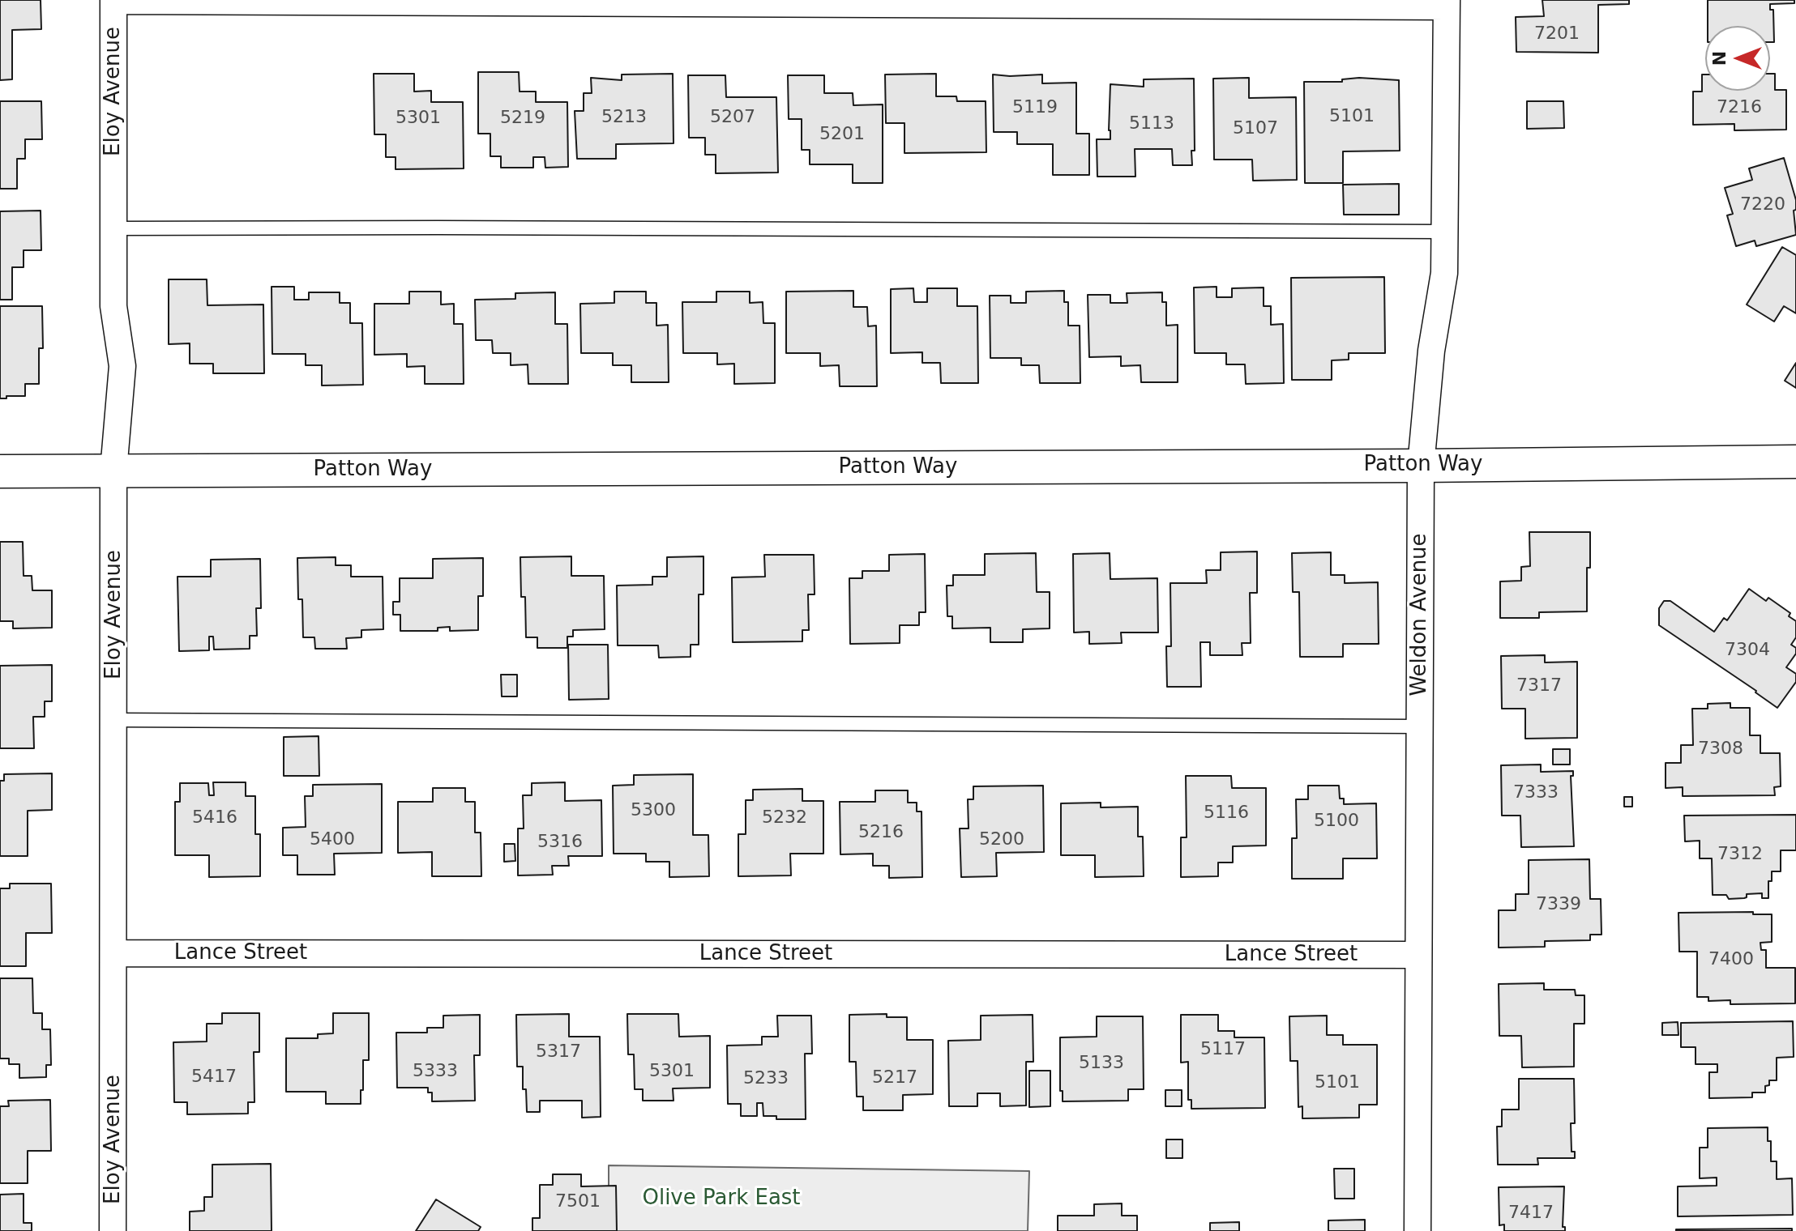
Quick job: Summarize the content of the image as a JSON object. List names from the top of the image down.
{
  "streets": {
    "street": [
      "Eloy Avenue",
      "Patton Way",
      "Weldon Avenue",
      "Lance Street"
    ]
  },
  "crossings": [
    ["Eloy Avenue", "Patton Way"],
    ["Eloy Avenue", "Lance Street"],
    ["Patton Way", "Weldon Avenue"],
    ["Weldon Avenue", "Lance Street"]
  ],
  "parks": ["Olive Park East"],
  "house_numbers": [
    "7201",
    "5119",
    "7216",
    "5101",
    "5213",
    "5207",
    "5301",
    "5219",
    "5113",
    "5107",
    "5201",
    "7220",
    "7304",
    "7317",
    "7308",
    "7333",
    "5300",
    "5116",
    "5416",
    "5232",
    "5100",
    "5216",
    "5400",
    "5200",
    "5316",
    "7312",
    "7339",
    "7400",
    "5117",
    "5317",
    "5133",
    "5333",
    "5301",
    "5417",
    "5217",
    "5233",
    "5101",
    "7501",
    "7417"
  ],
  "north": "left"
}
